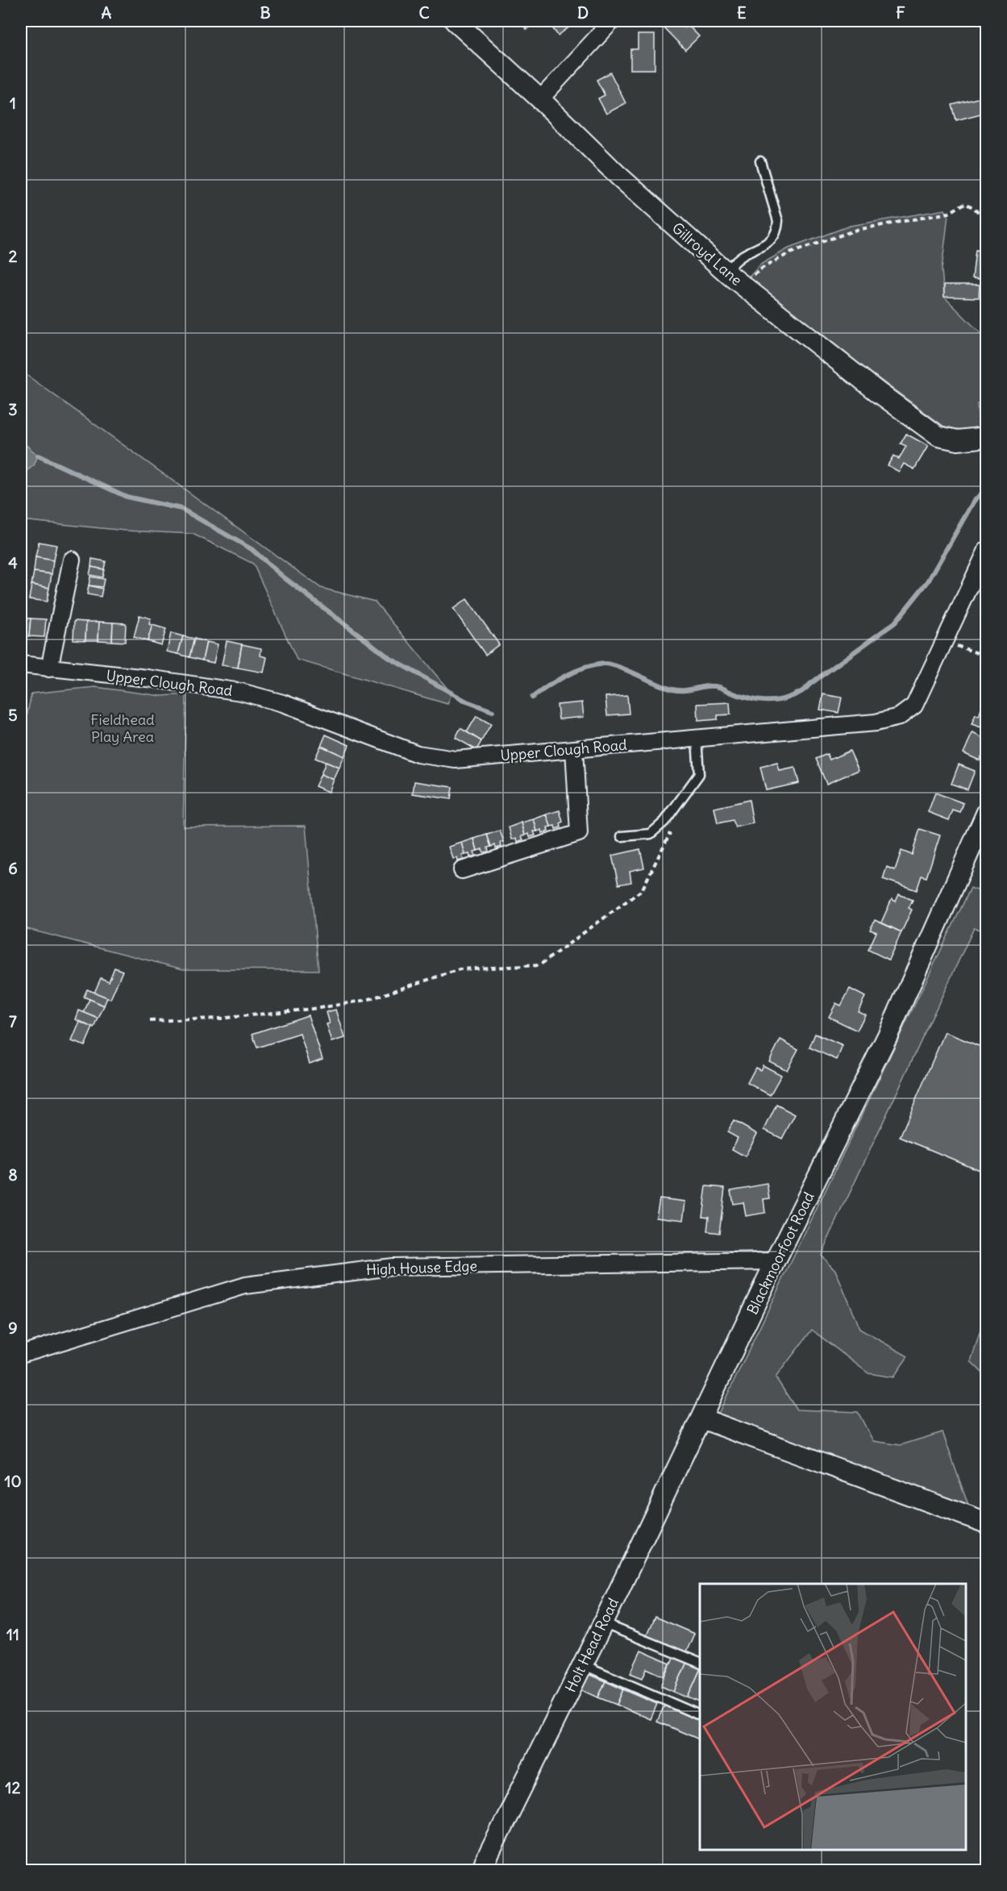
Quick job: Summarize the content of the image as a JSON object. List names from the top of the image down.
{
  "streets": {
    "street": [
      "Gillroyd Lane",
      "Upper Clough Road",
      "Blackmoorfoot Road",
      "High House Edge",
      "Holt Head Road"
    ]
  },
  "crossings": [
    ["Blackmoorfoot Road", "High House Edge"],
    ["Blackmoorfoot Road", "Holt Head Road"]
  ],
  "parks": ["Fieldhead Play Area"],
  "grid": {
    "columns": [
      "A",
      "B",
      "C",
      "D",
      "E",
      "F"
    ],
    "rows": [
      "1",
      "2",
      "3",
      "4",
      "5",
      "6",
      "7",
      "8",
      "9",
      "10",
      "11",
      "12"
    ]
  }
}
